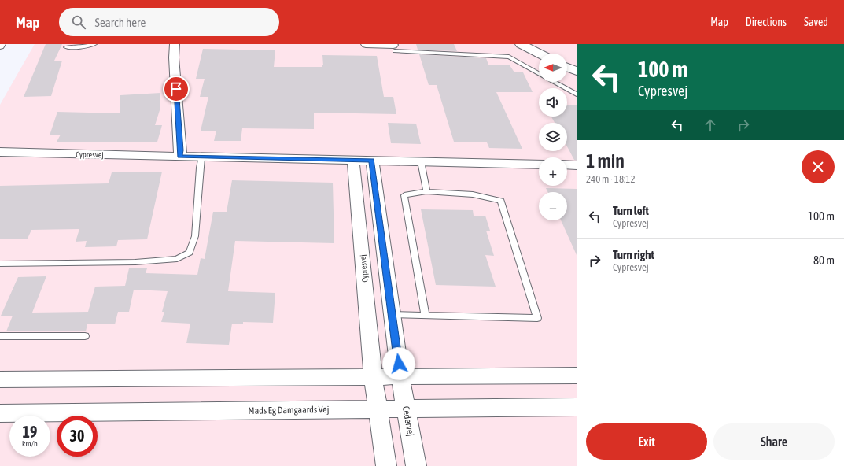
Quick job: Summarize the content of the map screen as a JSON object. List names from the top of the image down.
{
  "streets": {
    "street": ["Cypresvej", "Mads Eg Damgaards Vej", "Cedervej"]
  },
  "crossings": [
    ["Mads Eg Damgaards Vej", "Cedervej"]
  ],
  "north": "left",
  "page": {
    "header": "Map",
    "search": "Search here",
    "nav": ["Map", "Directions", "Saved"],
    "turn": ["100 m", "Cypresvej"],
    "map_buttons": ["+", "−"],
    "heading": ["1 min", "240 m · 18:12"],
    "list": [
      {
        "name": "Turn left",
        "note": "Cypresvej",
        "value": "100 m"
      },
      {
        "name": "Turn right",
        "note": "Cypresvej",
        "value": "80 m"
      }
    ],
    "speed": "19 km/h",
    "limit": "30",
    "buttons": ["Exit", "Share"]
  }
}
